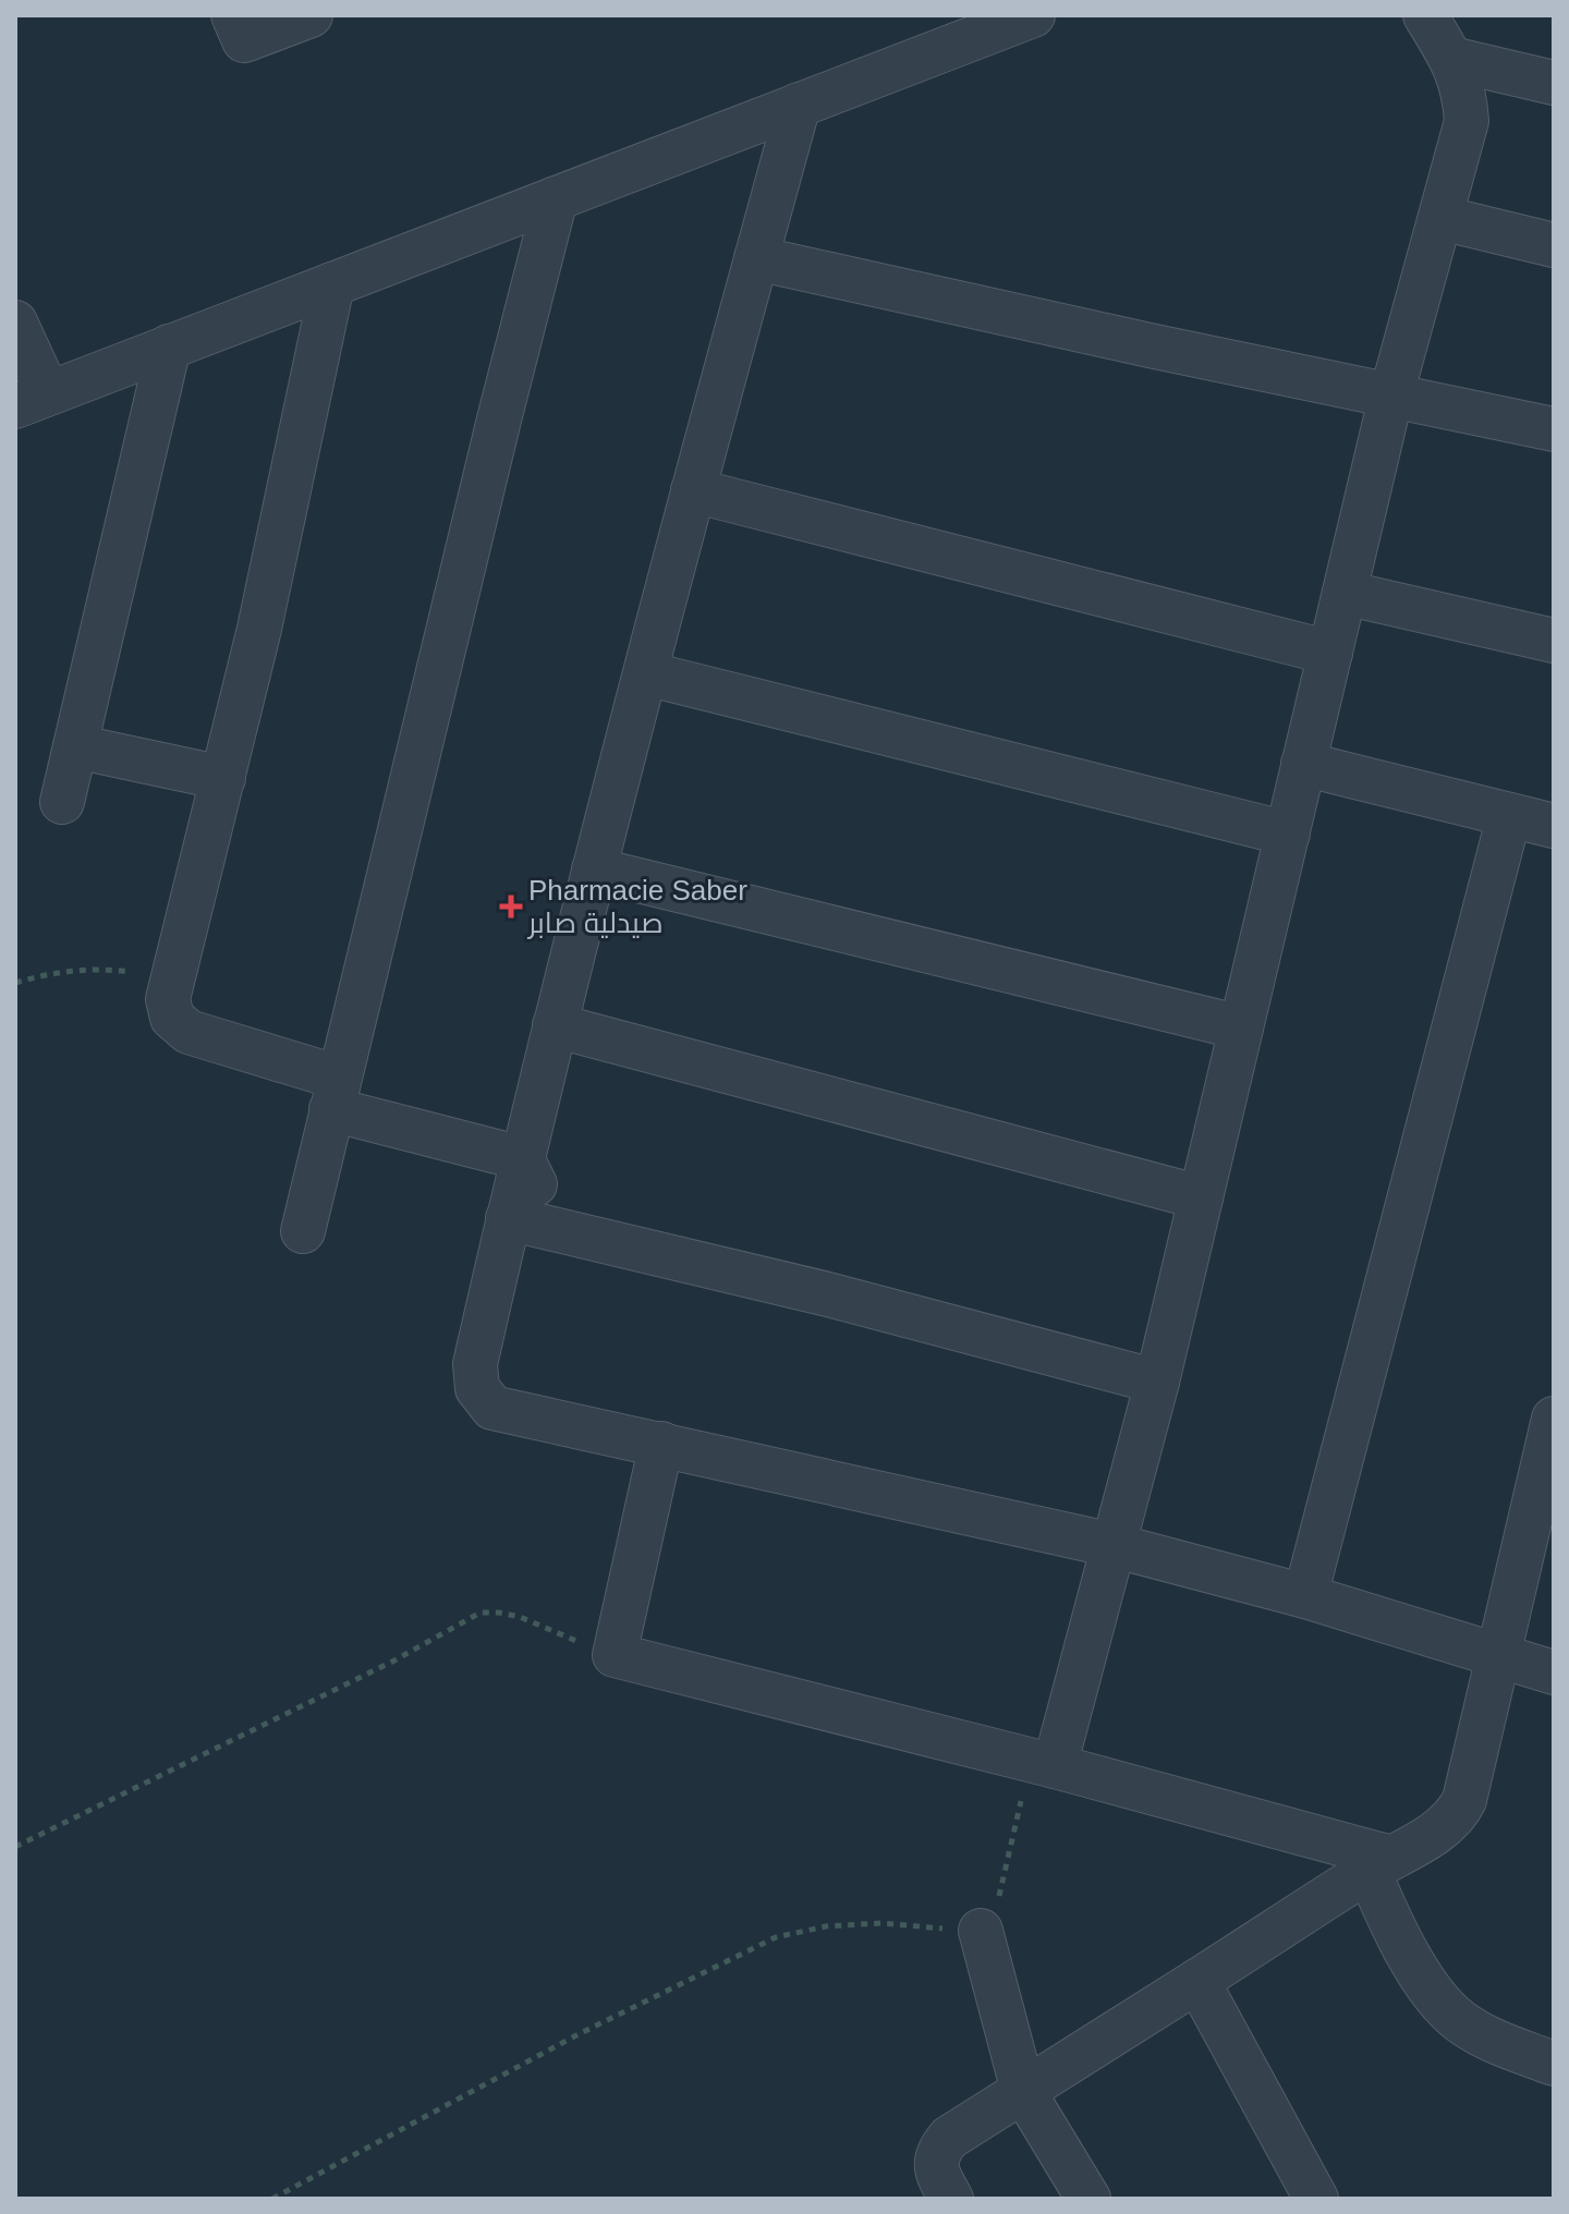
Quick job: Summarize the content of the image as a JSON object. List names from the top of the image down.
{
  "places": {
    "health": ["Pharmacie Saber صيدلية صابر"]
  }
}
